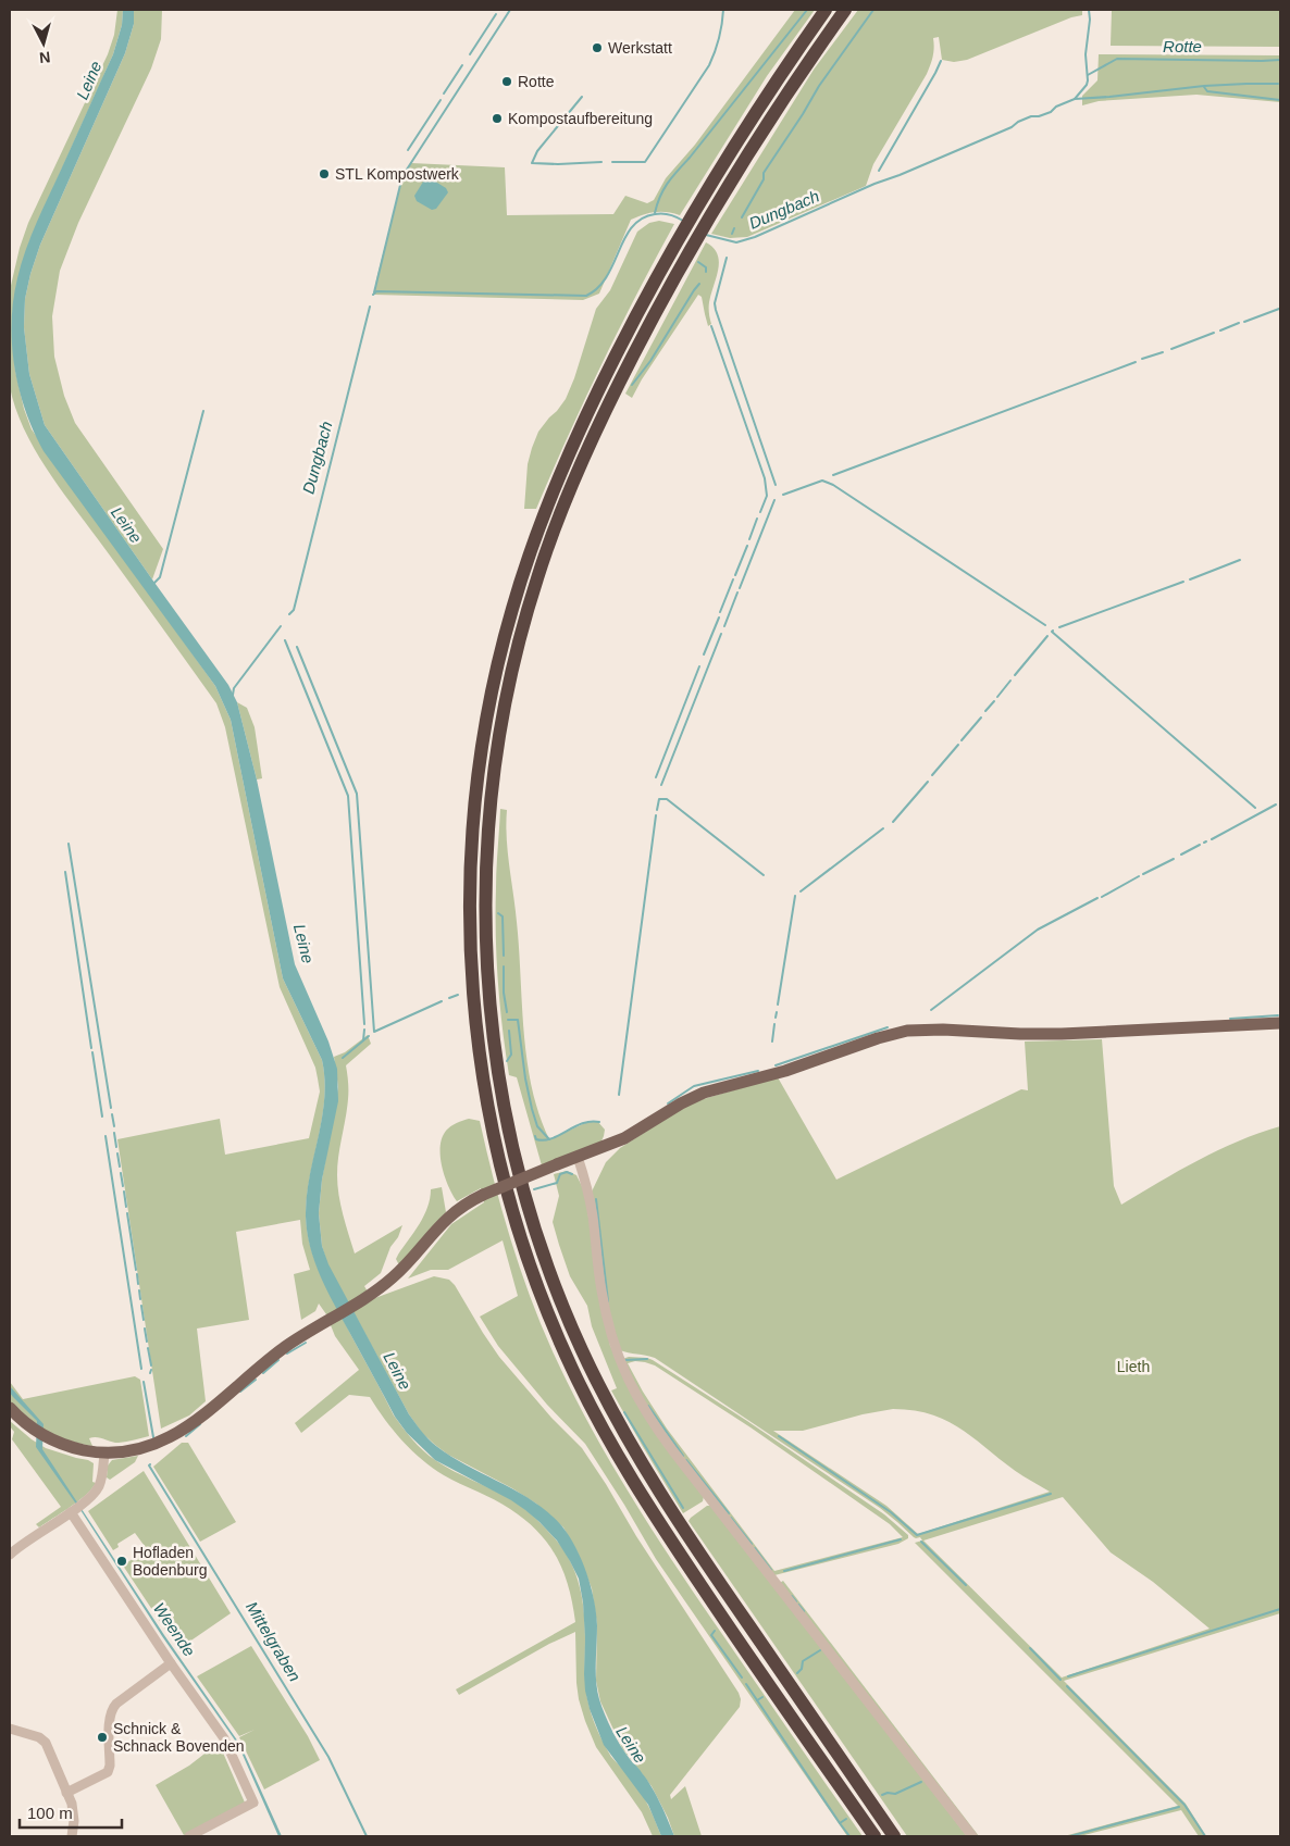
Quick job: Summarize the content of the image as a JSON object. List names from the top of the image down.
{
  "water": [
    "Rotte",
    "Leine",
    "Dungbach",
    "Weende",
    "Mittelgraben"
  ],
  "parks": ["Lieth"],
  "places": [
    "Werkstatt",
    "Rotte",
    "Kompostaufbereitung",
    "STL Kompostwerk",
    "Hofladen Bodenburg",
    "Schnick & Schnack Bovenden"
  ],
  "scale_bar": "100 m",
  "north": "bottom"
}
